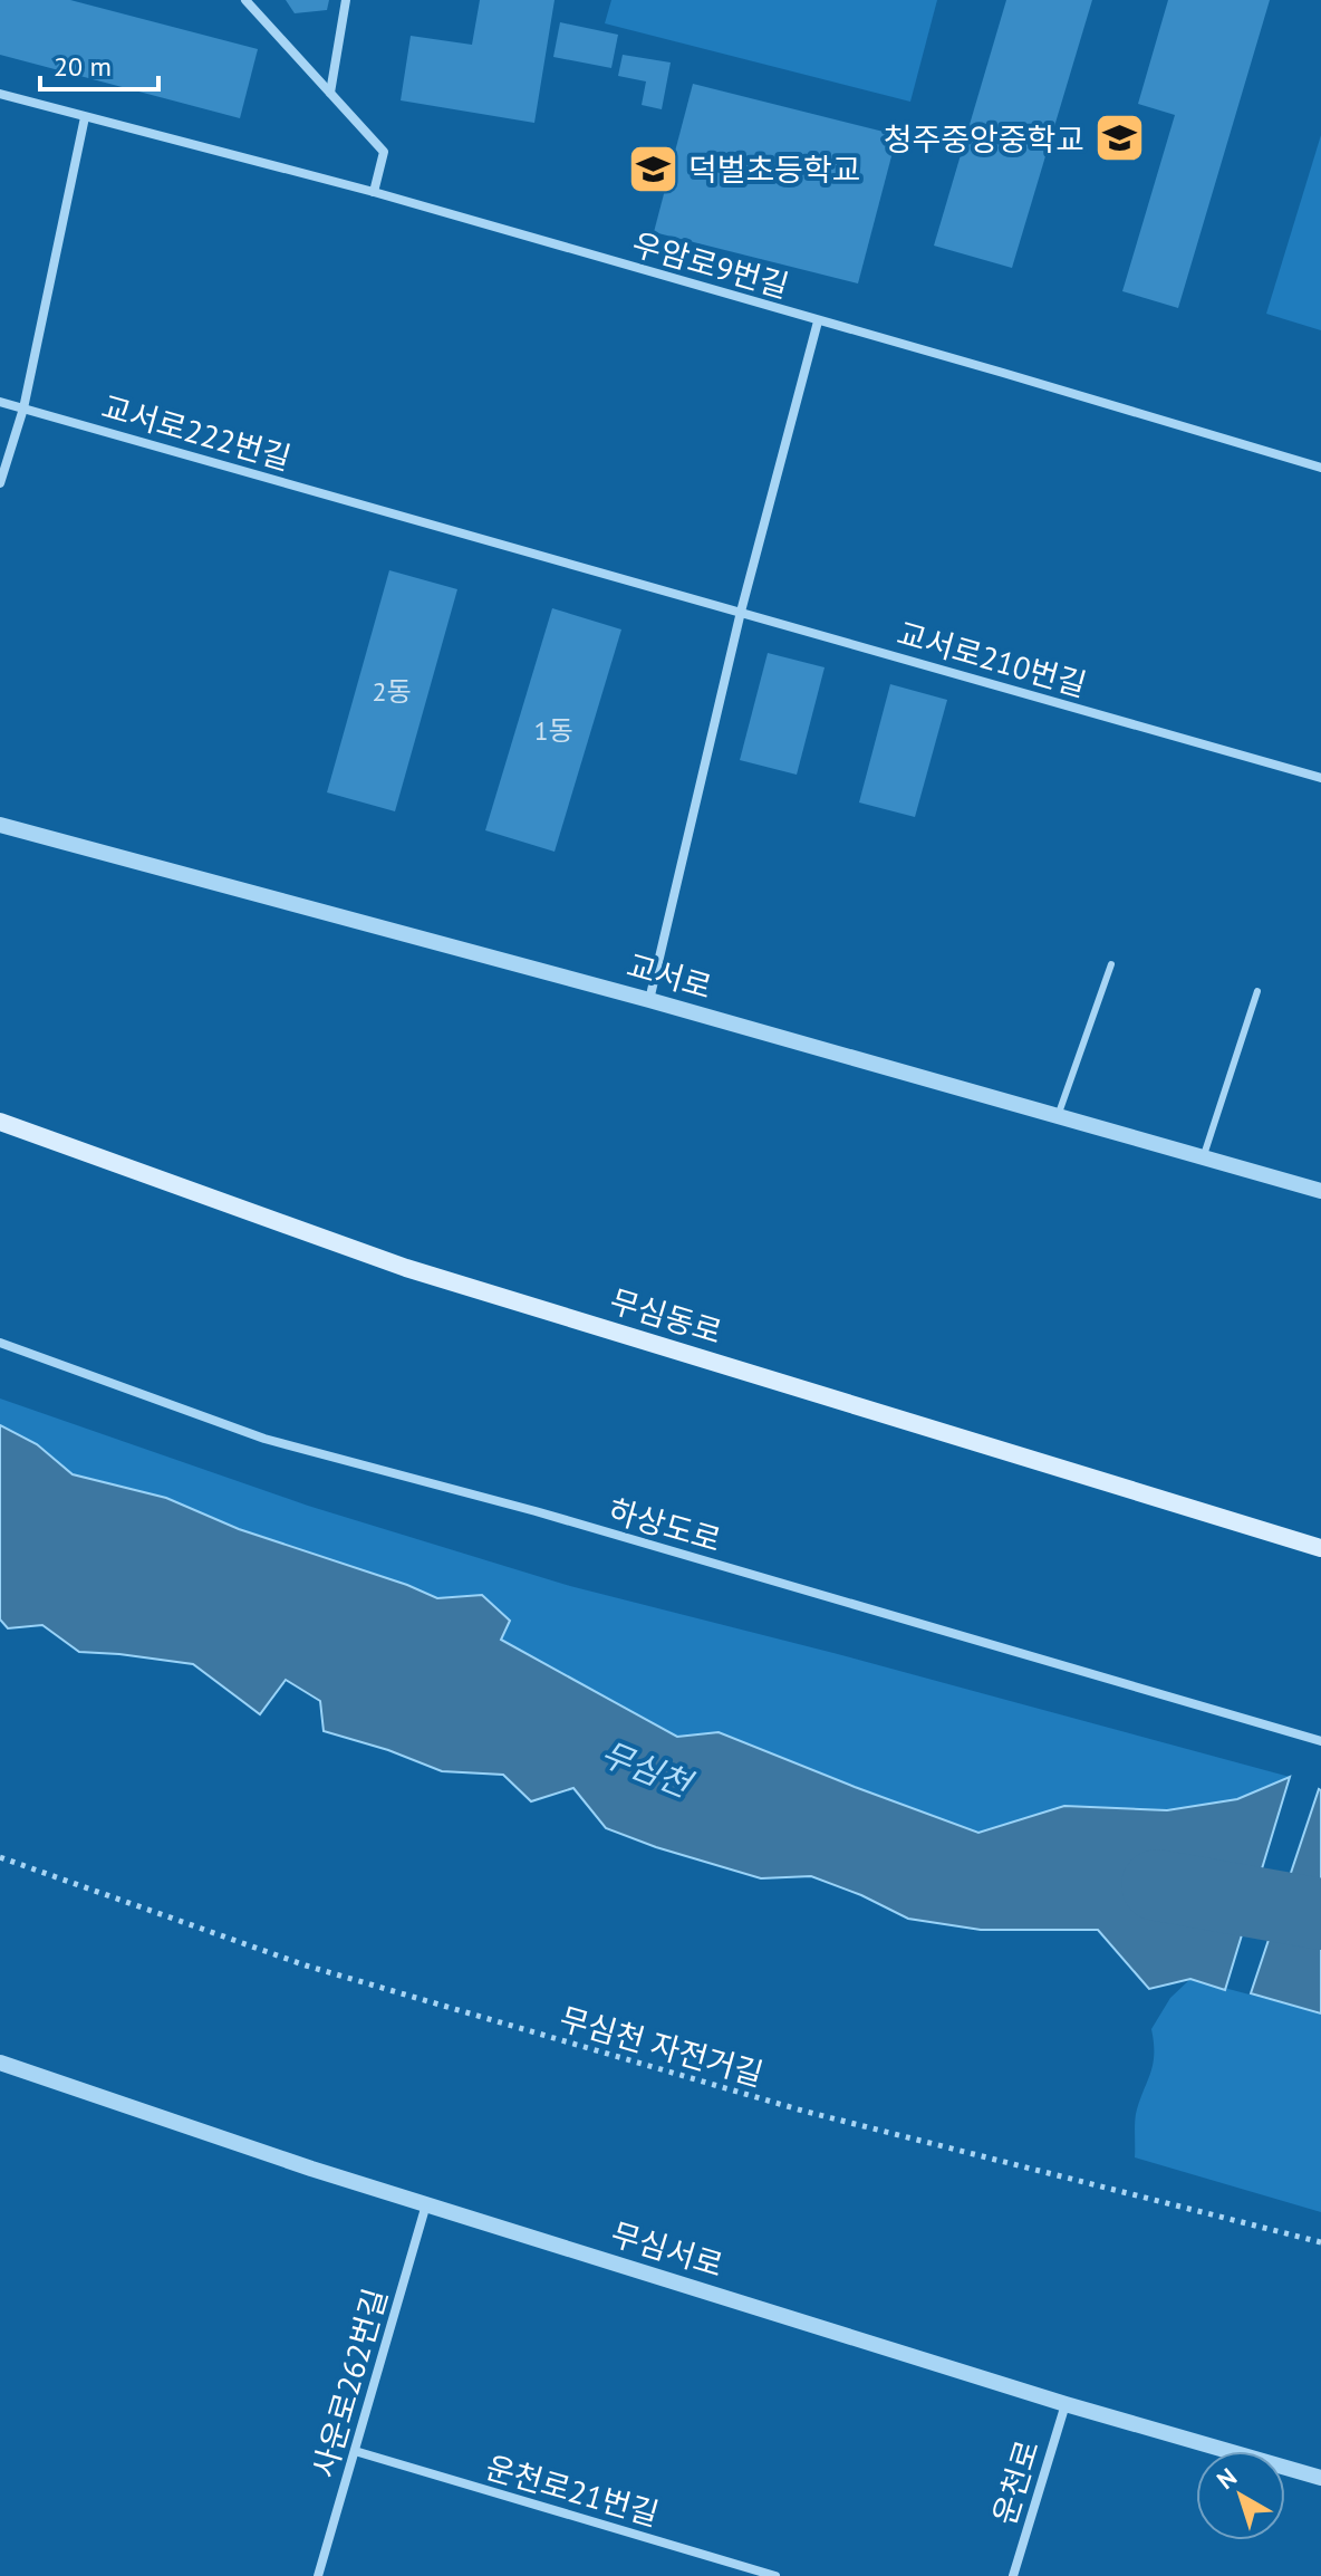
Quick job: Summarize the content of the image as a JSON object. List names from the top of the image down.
{
  "streets": {
    "main road": ["무심동로"],
    "street": [
      "우암로9번길",
      "교서로222번길",
      "교서로210번길",
      "교서로",
      "하상도로",
      "무심서로",
      "사운로262번길",
      "운천로",
      "운천로21번길"
    ],
    "path": ["무심천 자전거길"]
  },
  "crossings": [
    ["교서로222번길", "교서로210번길"],
    ["무심서로", "사운로262번길"],
    ["무심서로", "운천로"],
    ["사운로262번길", "운천로21번길"]
  ],
  "water": ["무심천"],
  "places": {
    "school or university": ["청주중앙중학교", "덕벌초등학교"]
  },
  "house_numbers": ["2동", "1동"],
  "scale_bar": "20 m",
  "north": "top left"
}
